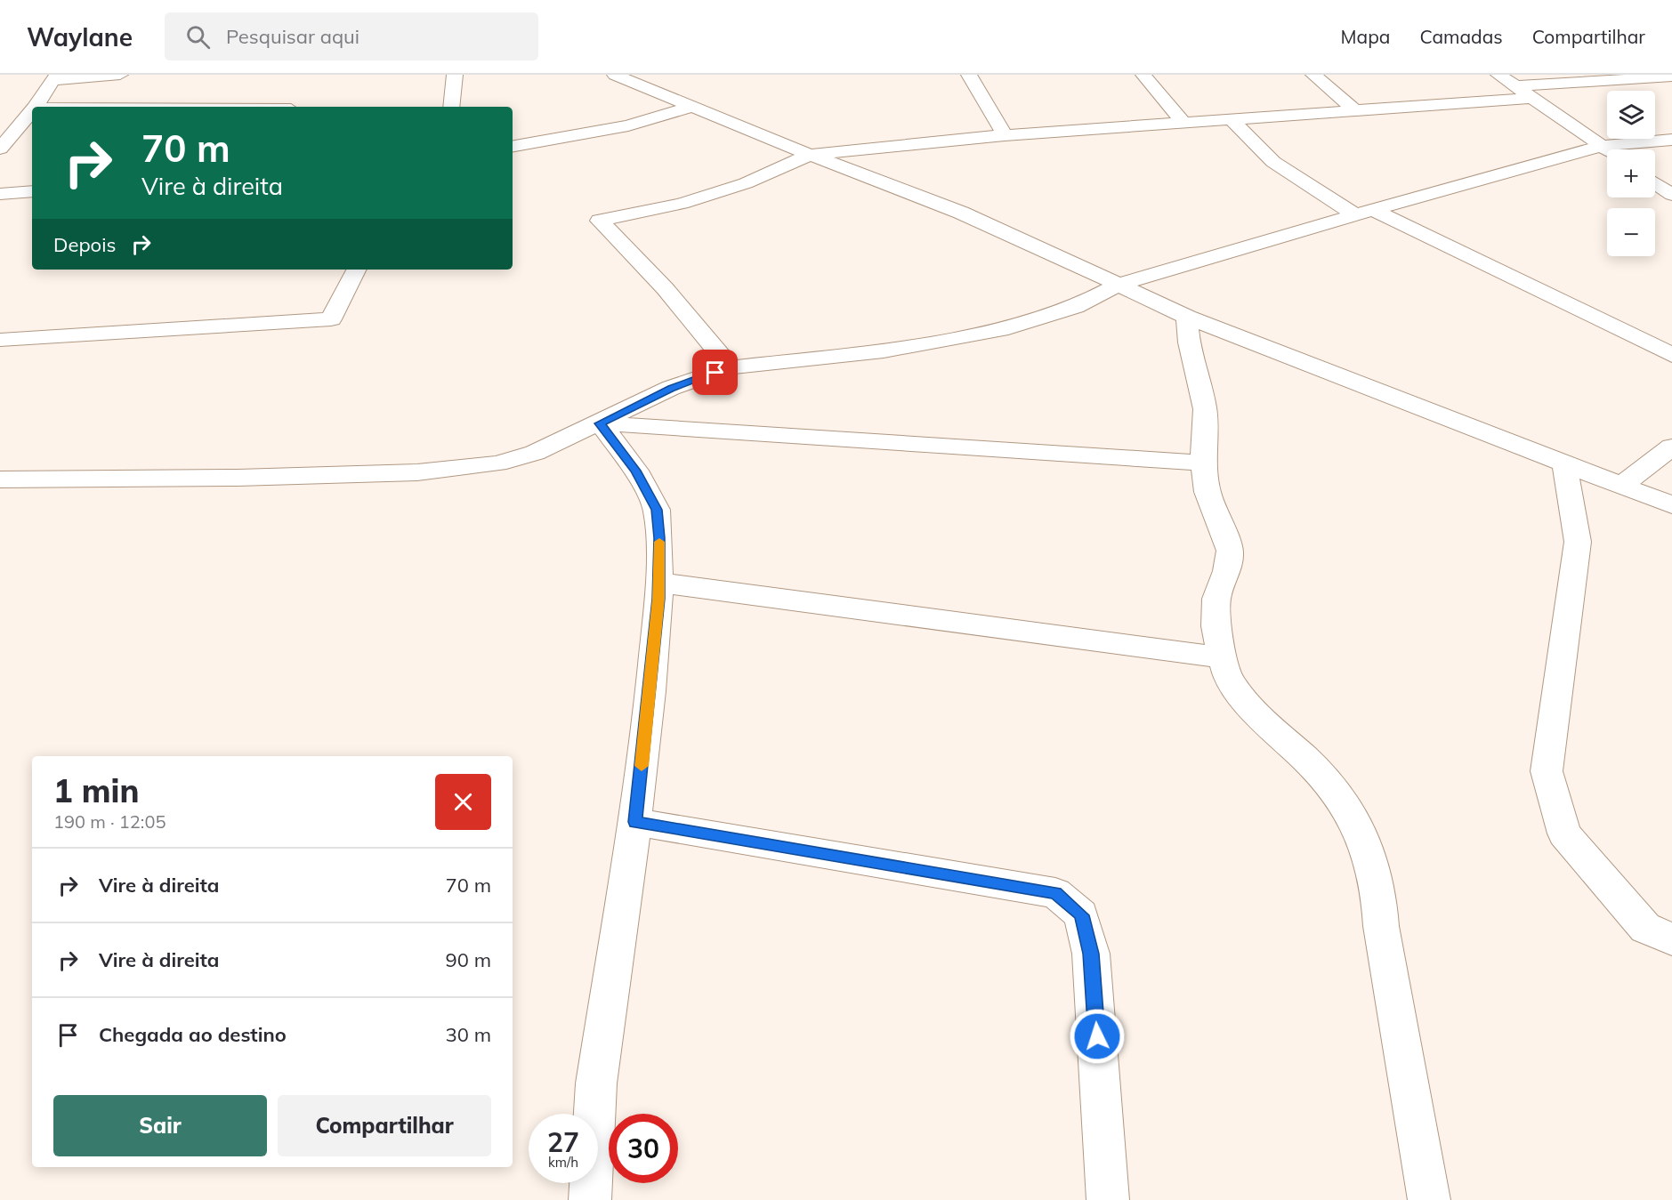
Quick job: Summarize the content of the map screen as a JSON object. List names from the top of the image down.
{
  "page": {
    "header": "Waylane",
    "search": "Pesquisar aqui",
    "nav": ["Mapa", "Camadas", "Compartilhar"],
    "map_buttons": ["+", "−"],
    "turn": ["70 m", "Vire à direita"],
    "then": "Depois",
    "heading": ["1 min", "190 m · 12:05"],
    "list": [
      {
        "name": "Vire à direita",
        "value": "70 m"
      },
      {
        "name": "Vire à direita",
        "value": "90 m"
      },
      {
        "name": "Chegada ao destino",
        "value": "30 m"
      }
    ],
    "buttons": ["Sair", "Compartilhar"],
    "speed": "27 km/h",
    "limit": "30"
  }
}
